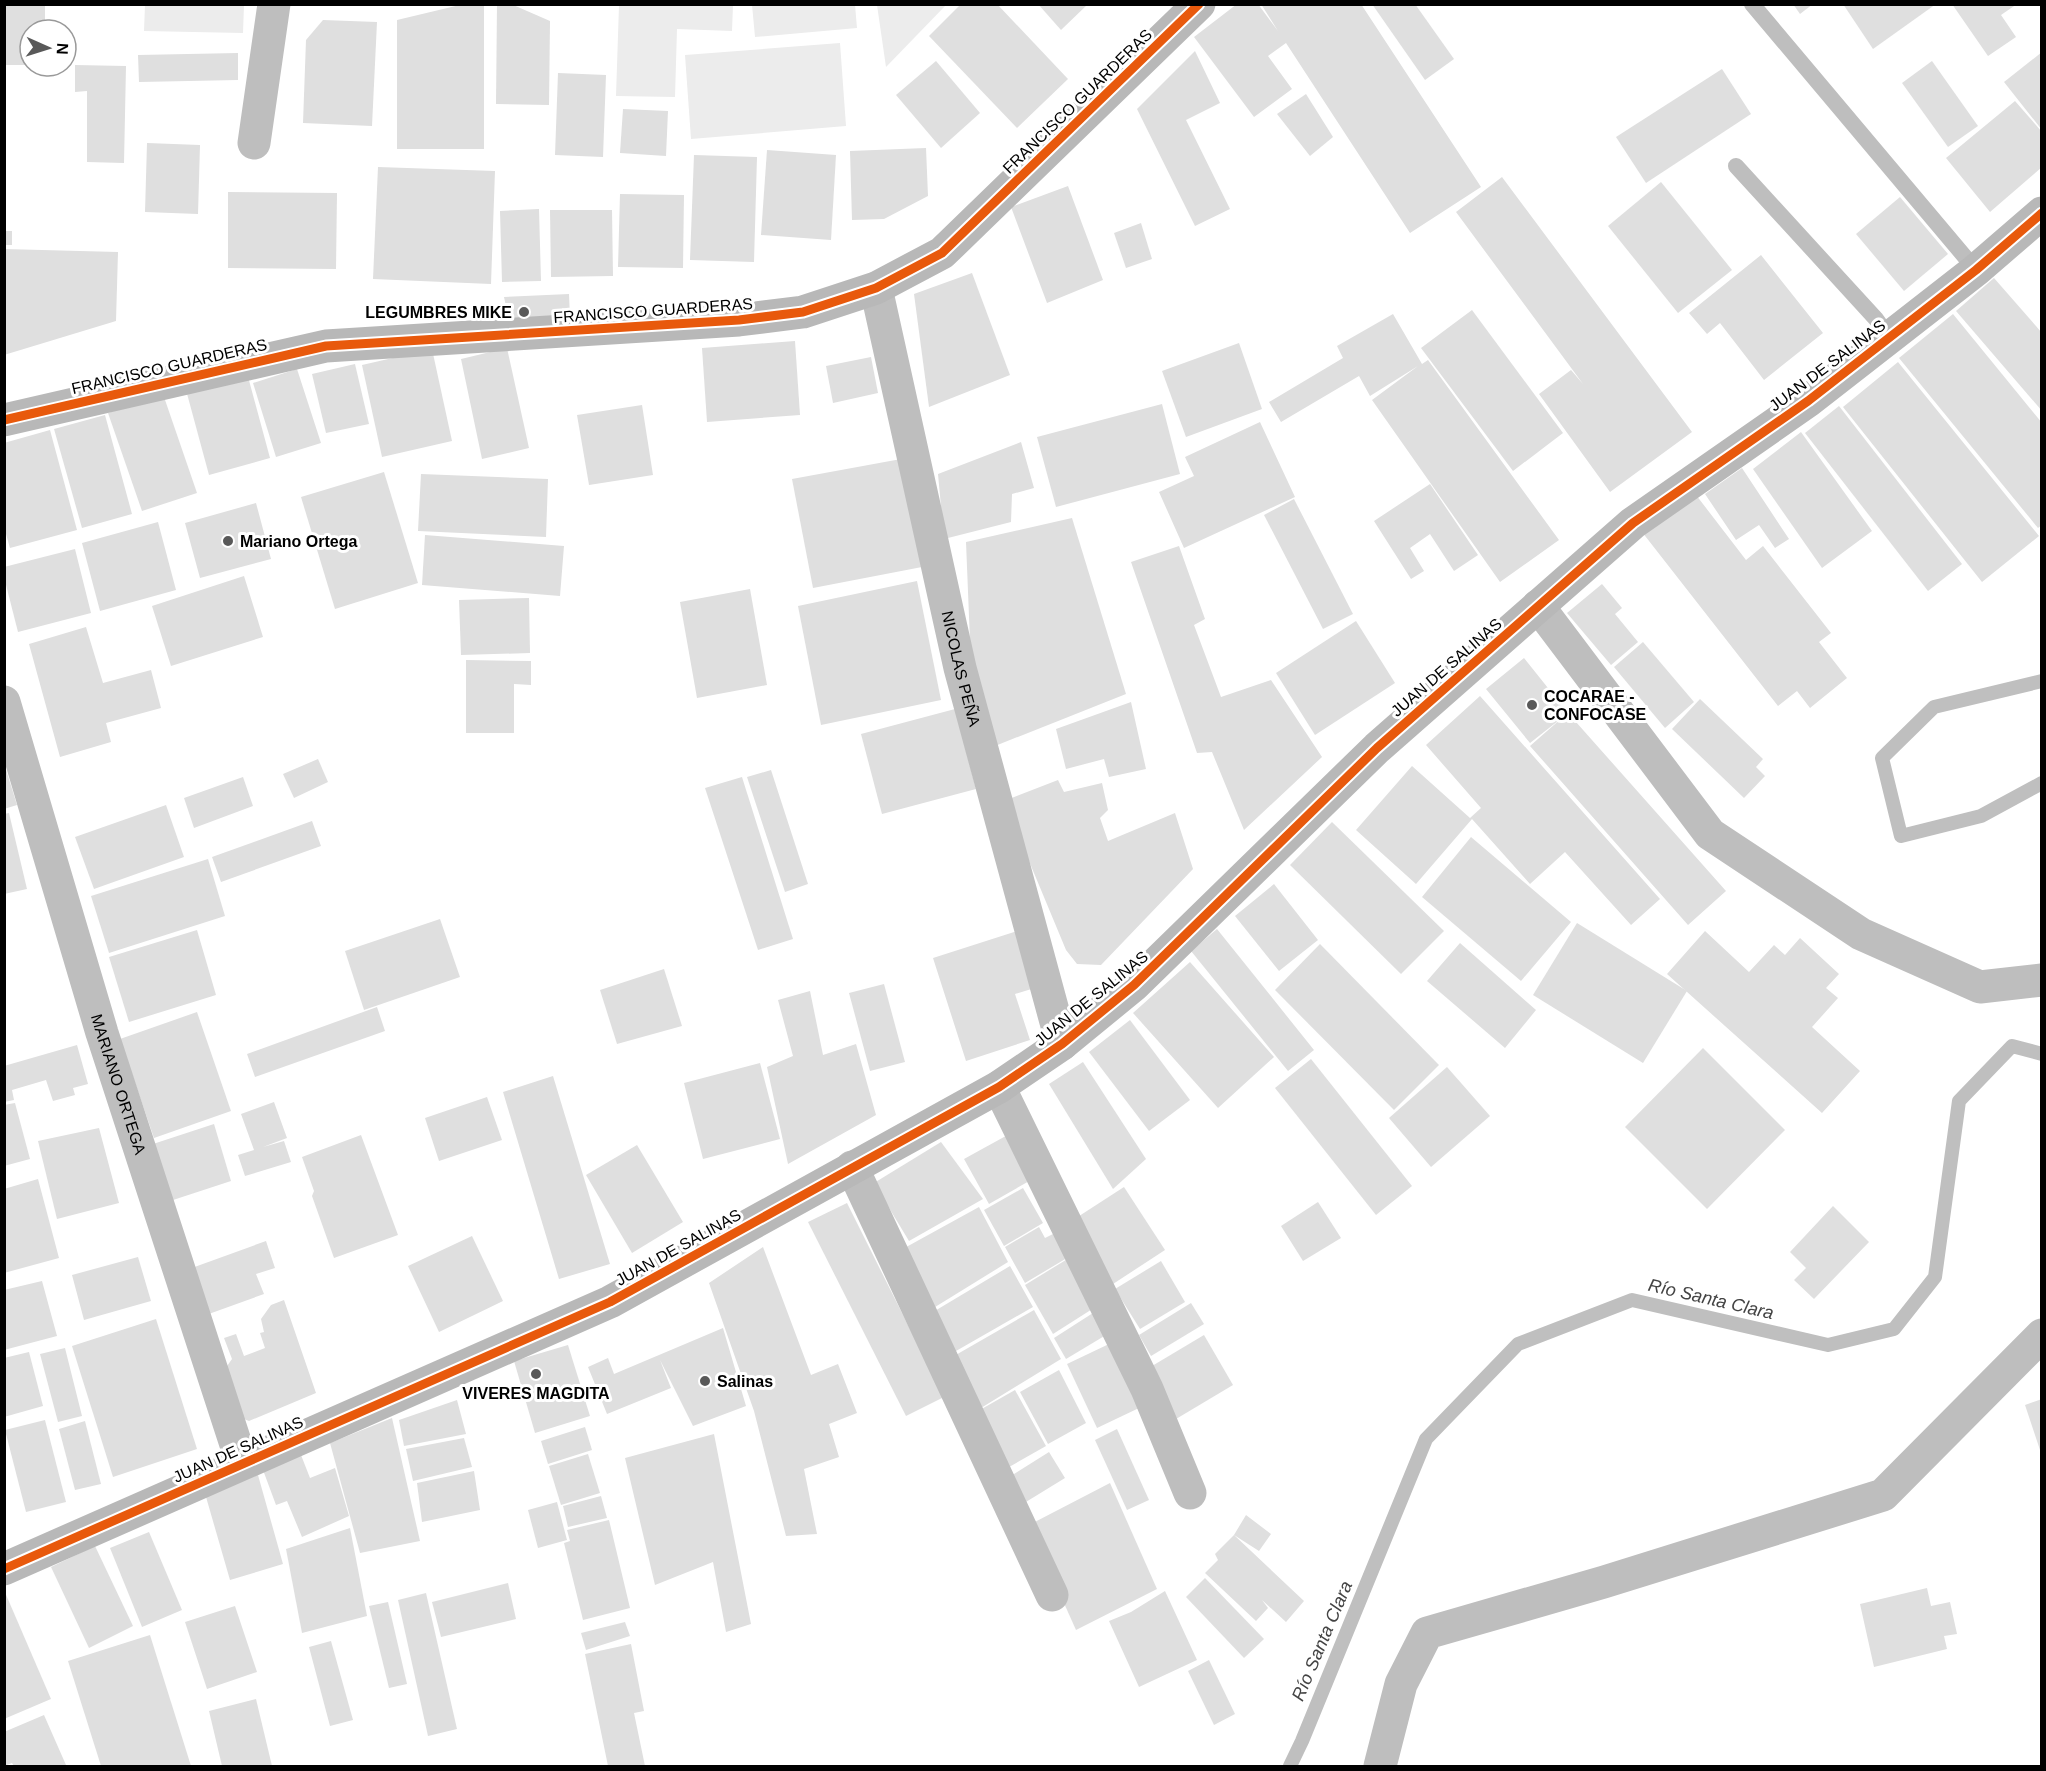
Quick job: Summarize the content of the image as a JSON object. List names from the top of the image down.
{
  "streets": {
    "street": [
      "FRANCISCO GUARDERAS",
      "JUAN DE SALINAS",
      "NICOLAS PEÑA",
      "MARIANO ORTEGA"
    ]
  },
  "crossings": [
    ["FRANCISCO GUARDERAS", "NICOLAS PEÑA"],
    ["JUAN DE SALINAS", "NICOLAS PEÑA"],
    ["JUAN DE SALINAS", "MARIANO ORTEGA"]
  ],
  "water": ["Río Santa Clara"],
  "places": [
    "LEGUMBRES MIKE",
    "Mariano Ortega",
    "COCARAE - CONFOCASE",
    "VIVERES MAGDITA",
    "Salinas"
  ],
  "north": "right"
}
